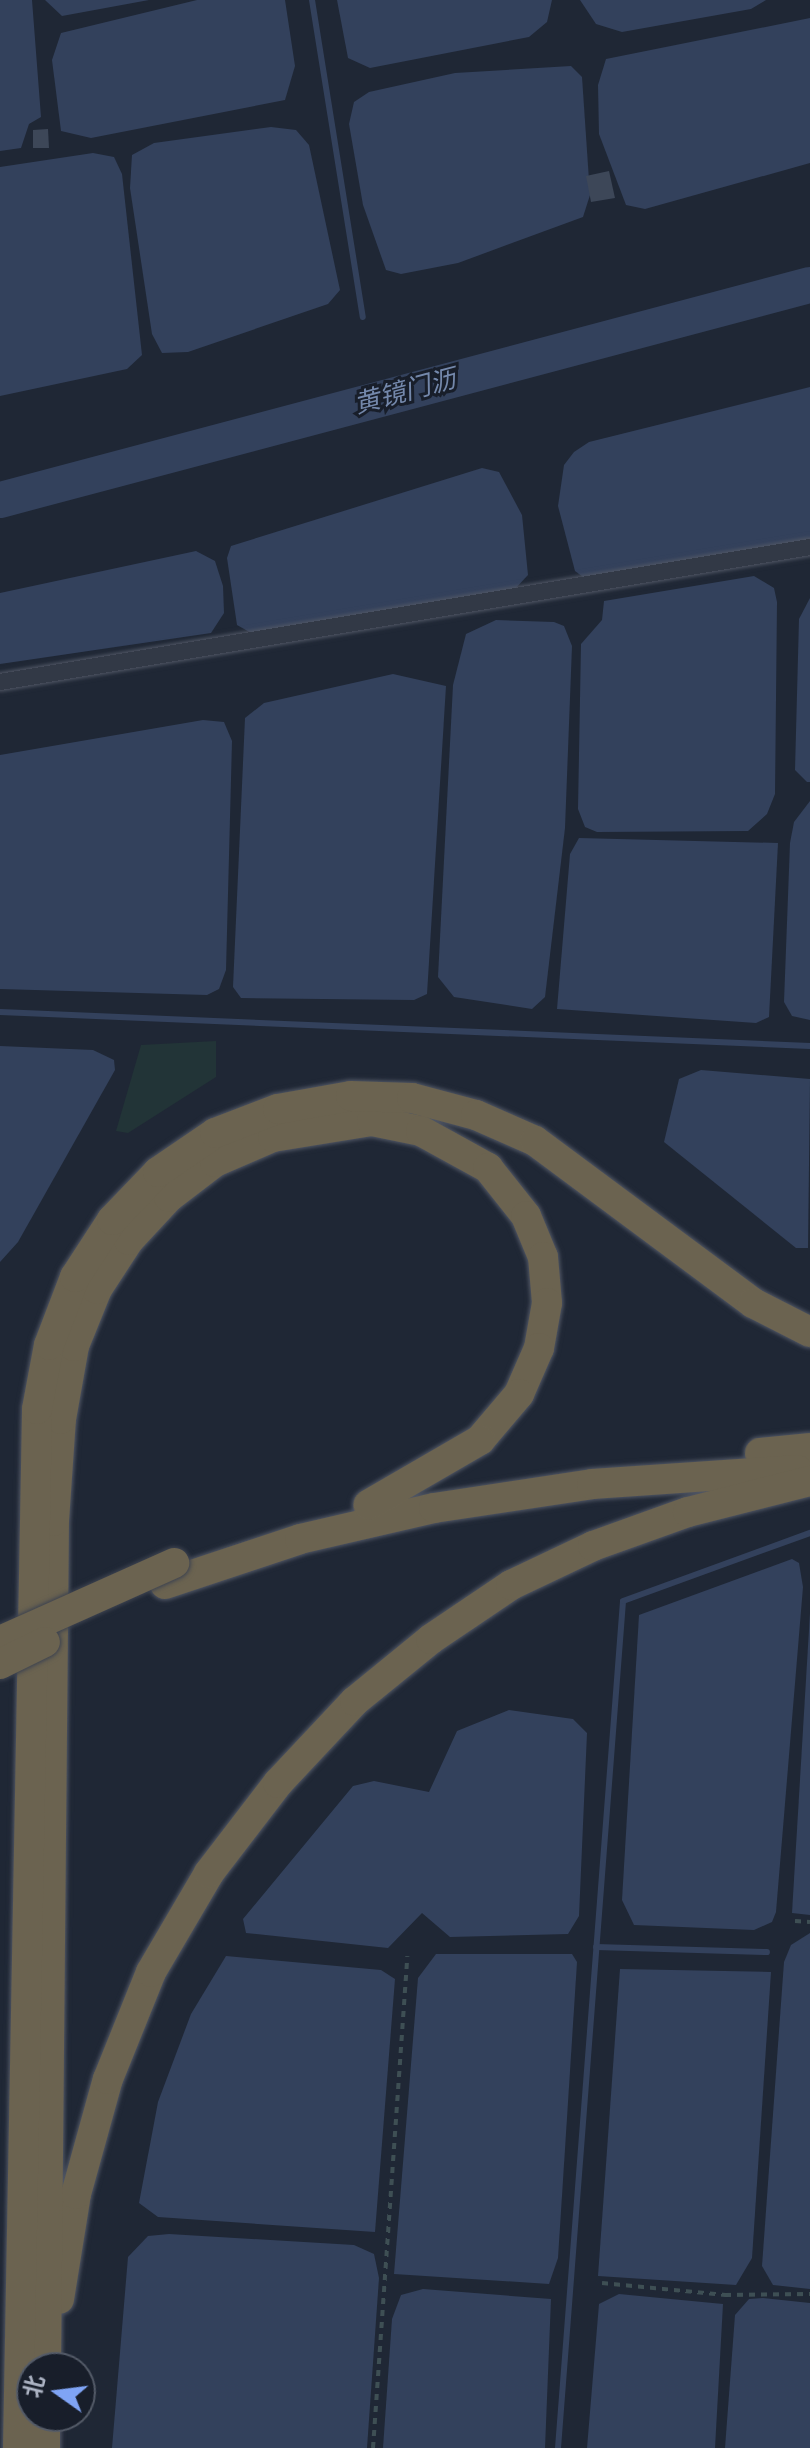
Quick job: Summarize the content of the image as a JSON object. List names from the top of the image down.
{
  "water": ["黄镜门沥"],
  "north": "left"
}
